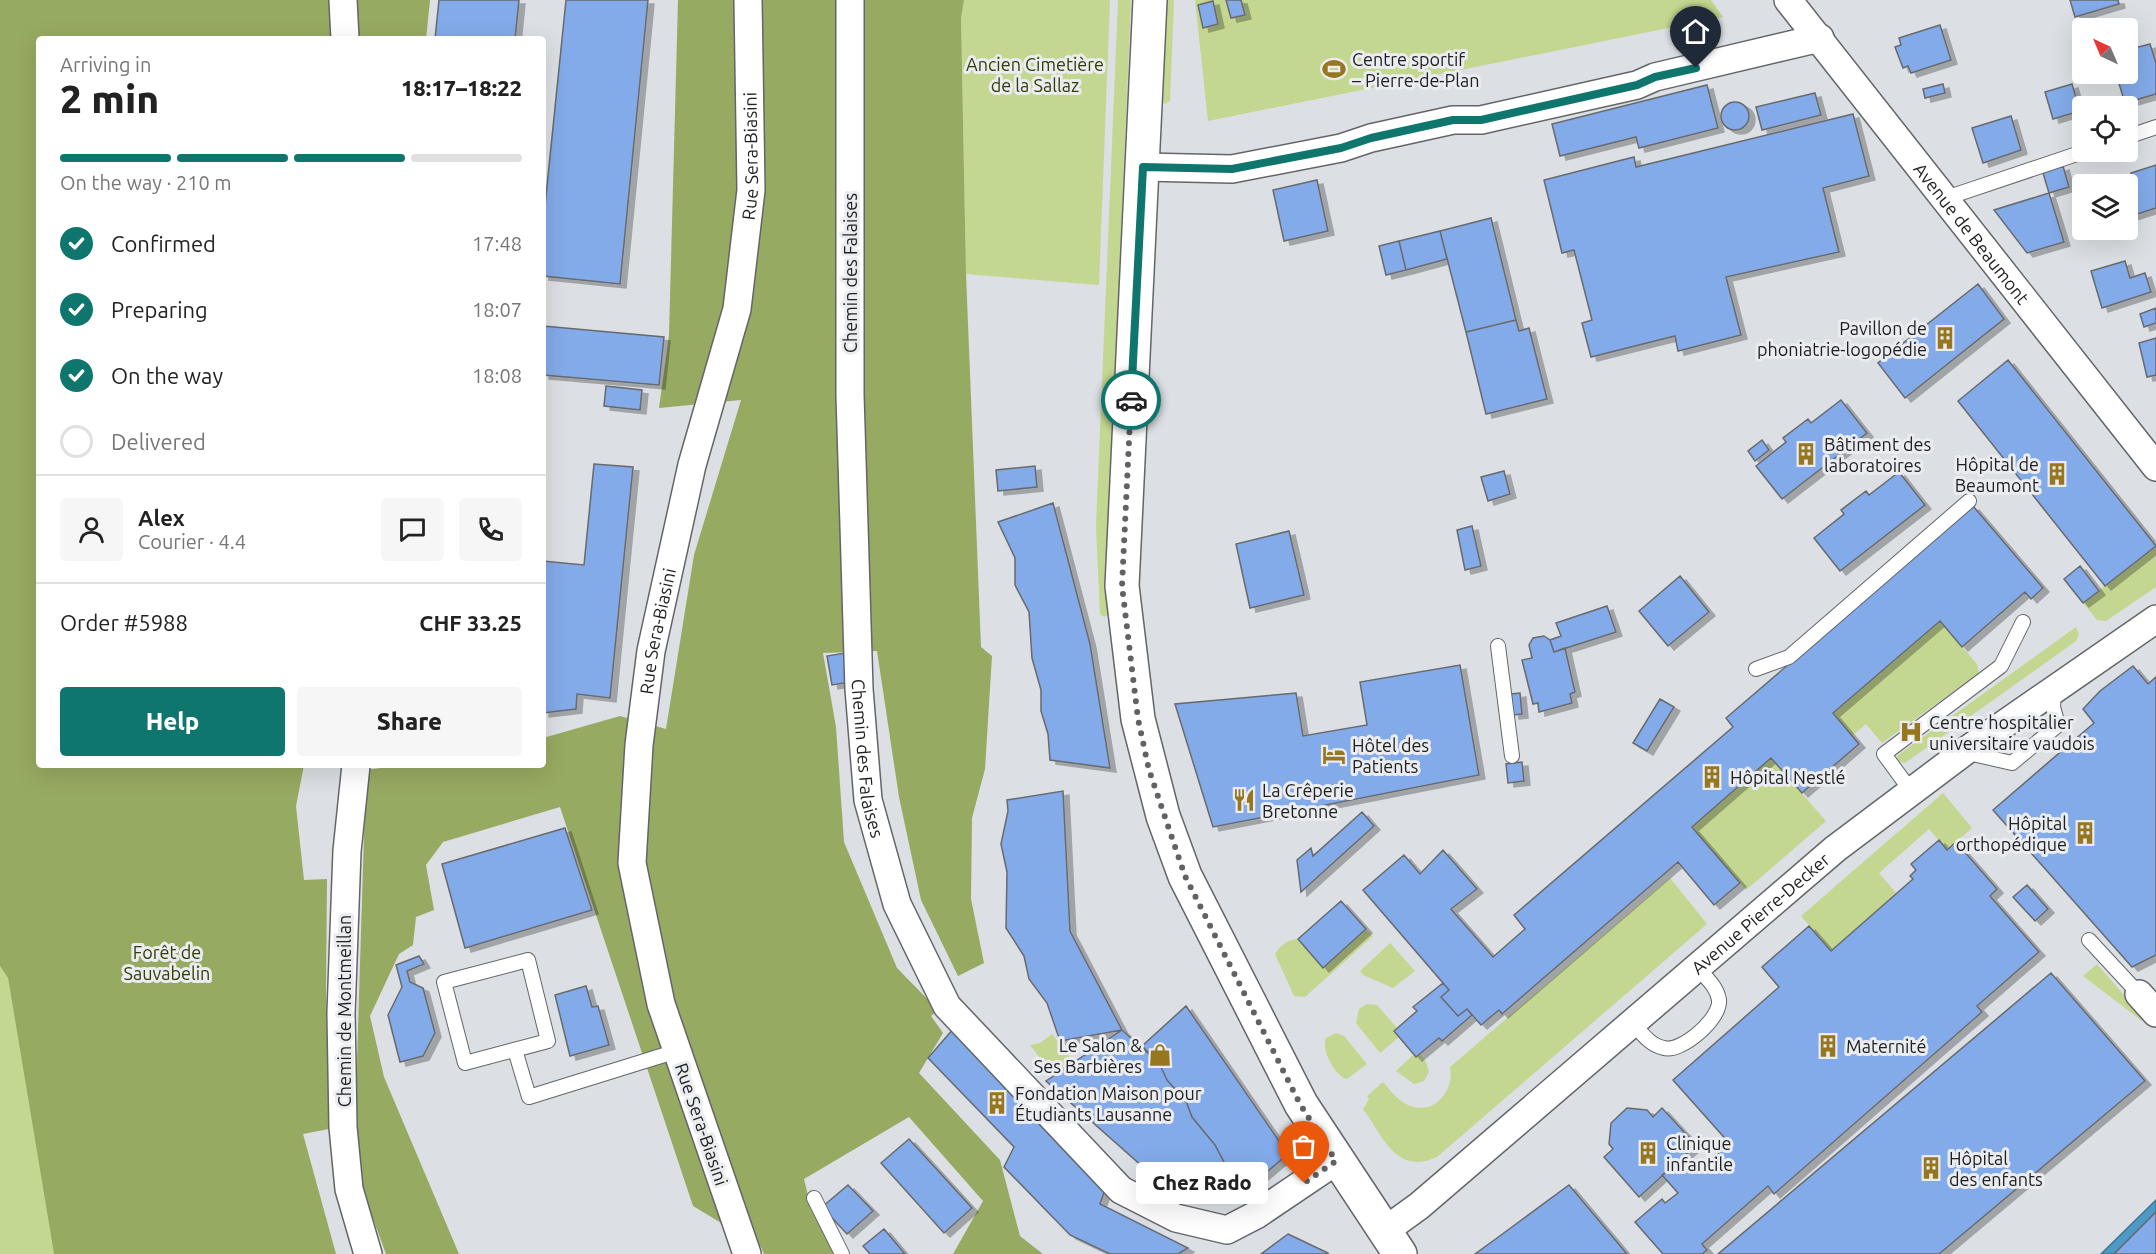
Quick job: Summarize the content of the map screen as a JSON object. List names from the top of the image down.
{
  "streets": {
    "street": [
      "Rue Sera-Biasini",
      "Avenue de Beaumont",
      "Chemin des Falaises",
      "Avenue Pierre-Decker",
      "Chemin de Montmeillan"
    ]
  },
  "parks": ["Ancien Cimetière de la Sallaz", "Forêt de Sauvabelin"],
  "places": {
    "sports": ["Centre sportif – Pierre-de-Plan"],
    "building": [
      "Pavillon de phoniatrie-logopédie",
      "Bâtiment des laboratoires",
      "Hôpital de Beaumont",
      "Hôpital Nestlé",
      "Hôpital orthopédique",
      "Maternité",
      "Fondation Maison pour Étudiants Lausanne",
      "Clinique infantile",
      "Hôpital des enfants"
    ],
    "hospital": ["Centre hospitalier universitaire vaudois"],
    "hotel": ["Hôtel des Patients"],
    "restaurant": ["La Crêperie Bretonne"],
    "shop": ["Le Salon & Ses Barbières"],
    "other": ["Chez Rado"]
  },
  "north": "top left",
  "page": {
    "heading": ["2 min", "Arriving in", "18:17–18:22"],
    "panel": [
      "Alex",
      "Courier · 4.4",
      "Order #5988",
      "CHF 33.25"
    ],
    "bar": "On the way · 210 m",
    "list": [
      ["Confirmed", "17:48"],
      ["Preparing", "18:07"],
      ["On the way", "18:08"],
      "Delivered"
    ],
    "buttons": ["Help", "Share"],
    "bubble": "Chez Rado"
  }
}
